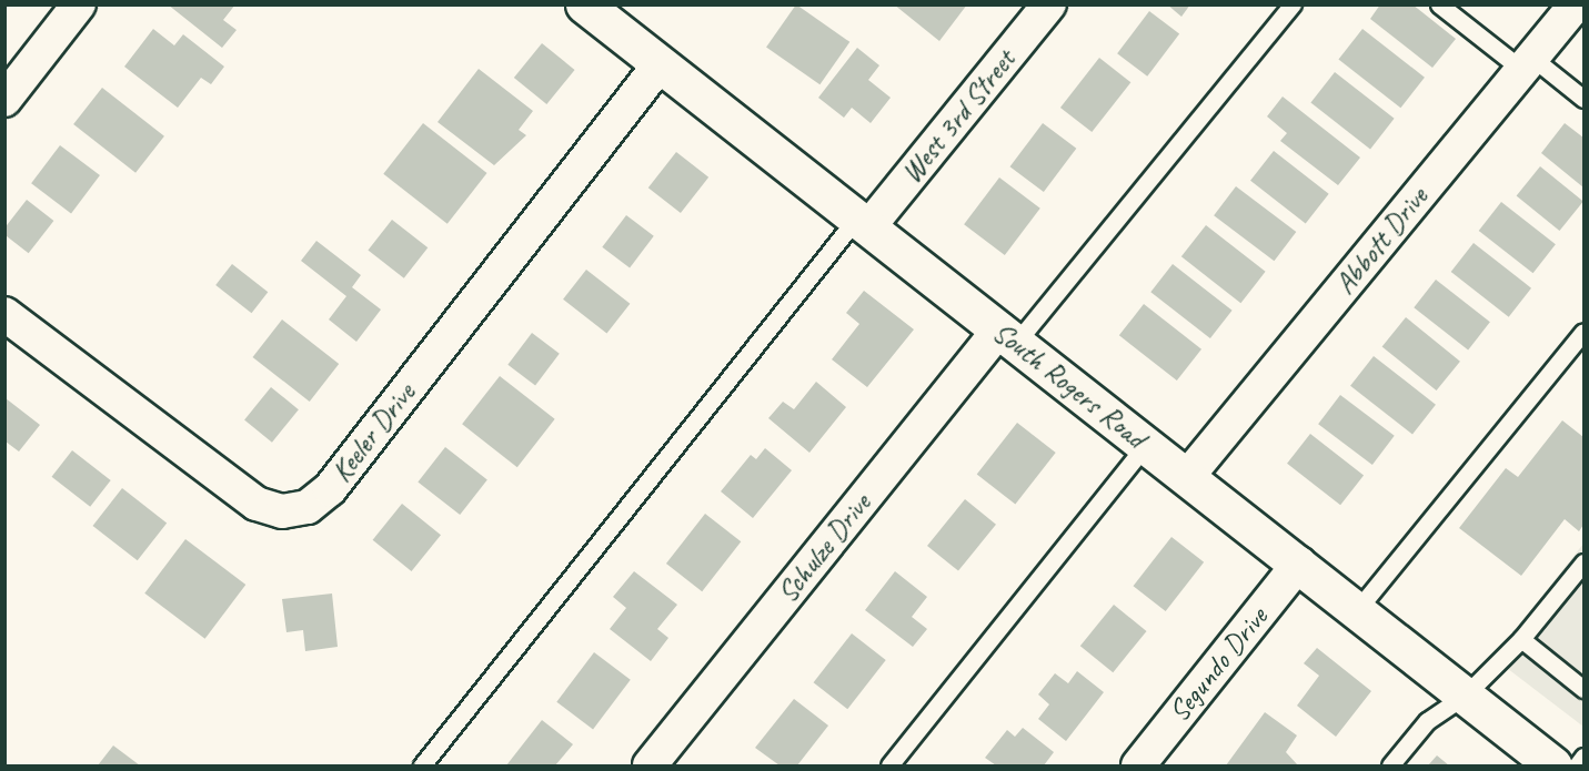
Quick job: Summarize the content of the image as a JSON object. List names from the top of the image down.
{
  "streets": {
    "street": [
      "West 3rd Street",
      "Abbott Drive",
      "South Rogers Road",
      "Keeler Drive",
      "Schulze Drive",
      "Segundo Drive"
    ]
  },
  "crossings": [
    ["West 3rd Street", "South Rogers Road"],
    ["Abbott Drive", "South Rogers Road"],
    ["South Rogers Road", "Keeler Drive"],
    ["South Rogers Road", "Schulze Drive"],
    ["South Rogers Road", "Segundo Drive"]
  ]
}
